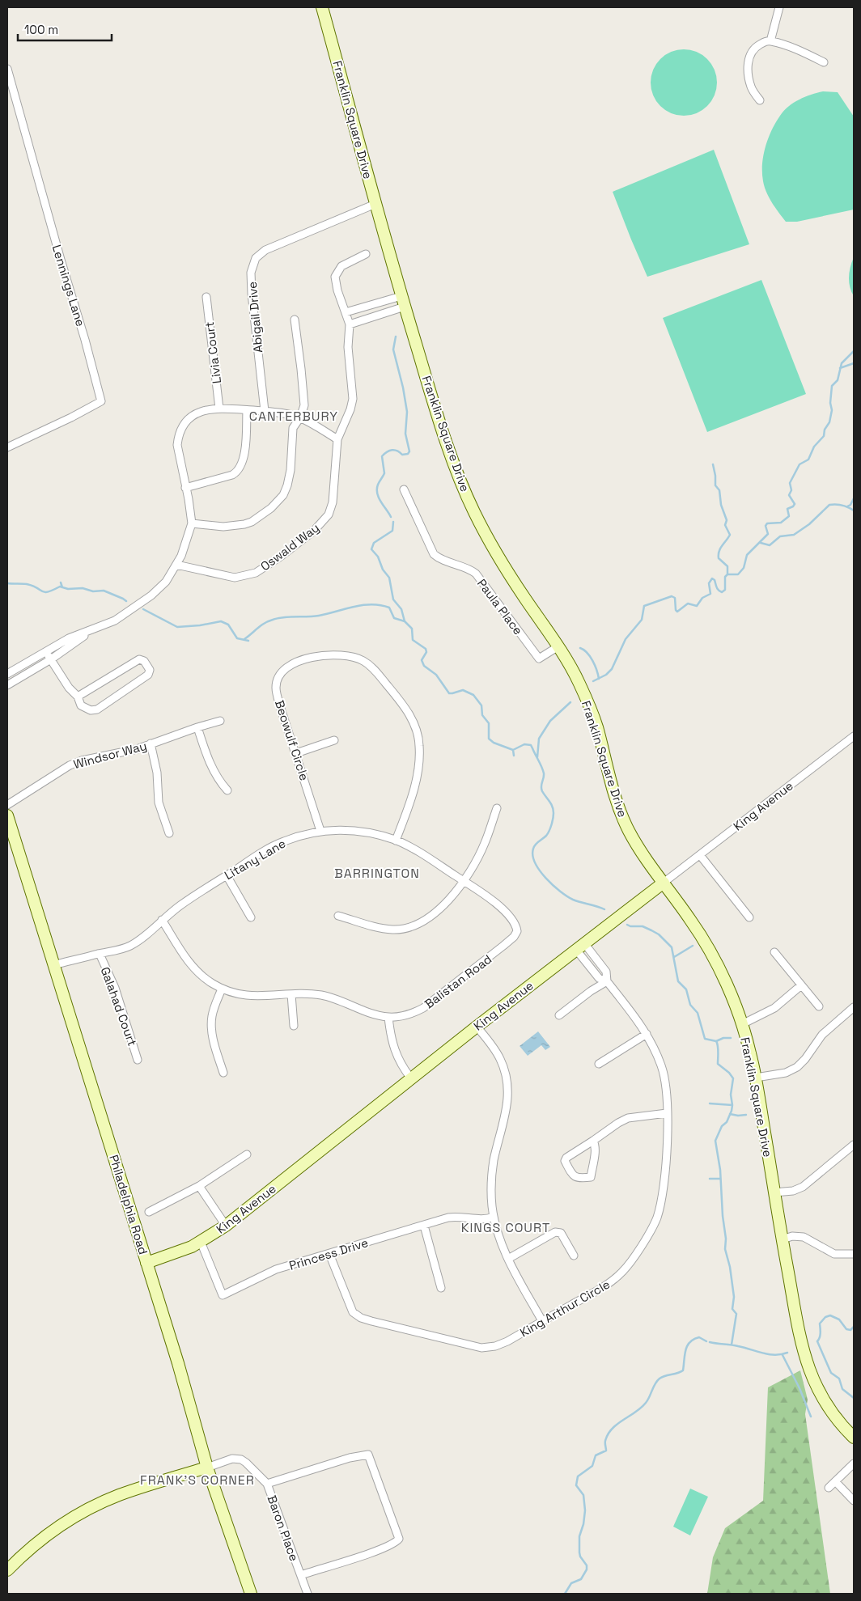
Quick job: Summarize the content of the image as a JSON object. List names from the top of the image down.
{
  "streets": {
    "street": [
      "Franklin Square Drive",
      "Lennings Lane",
      "Abigail Drive",
      "Livia Court",
      "Oswald Way",
      "Paula Place",
      "Beowulf Circle",
      "Windsor Way",
      "King Avenue",
      "Litany Lane",
      "Balistan Road",
      "Galahad Court",
      "Philadelphia Road",
      "Princess Drive",
      "King Arthur Circle",
      "Baron Place"
    ]
  },
  "crossings": [
    ["Franklin Square Drive", "Abigail Drive"],
    ["Franklin Square Drive", "Paula Place"],
    ["Franklin Square Drive", "King Avenue"],
    ["Beowulf Circle", "Litany Lane"],
    ["King Avenue", "Philadelphia Road"],
    ["King Avenue", "Princess Drive"],
    ["King Avenue", "King Arthur Circle"],
    ["Litany Lane", "Balistan Road"],
    ["Litany Lane", "Galahad Court"],
    ["Litany Lane", "Philadelphia Road"],
    ["Philadelphia Road", "Baron Place"],
    ["Princess Drive", "King Arthur Circle"]
  ],
  "districts": [
    "CANTERBURY",
    "BARRINGTON",
    "KINGS COURT",
    "FRANK'S CORNER"
  ],
  "scale_bar": "100 m"
}
